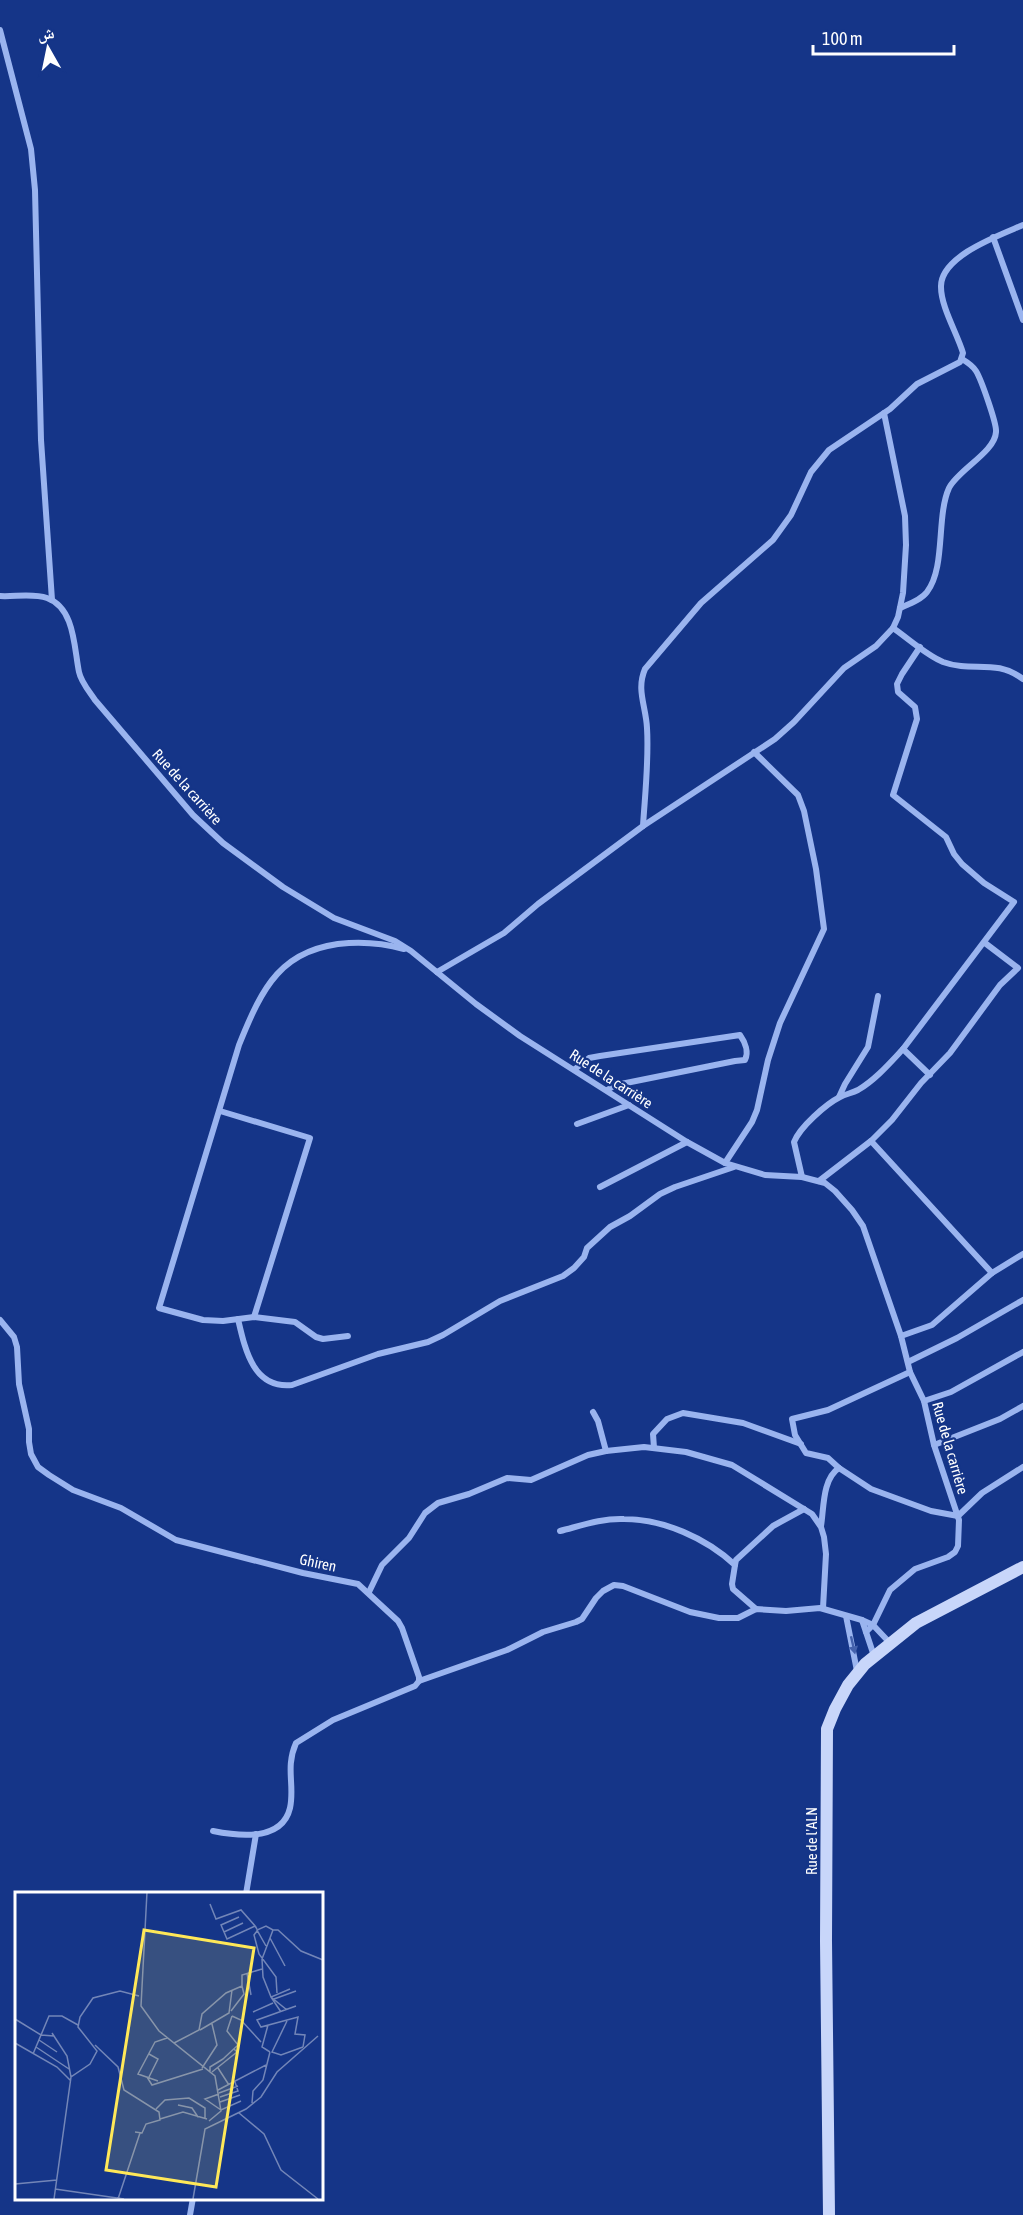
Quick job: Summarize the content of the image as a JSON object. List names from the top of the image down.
{
  "streets": {
    "main road": ["Rue de l'ALN"],
    "street": ["Rue de la carrière", "Ghiren"]
  },
  "scale_bar": "100 m",
  "north": "top"
}
